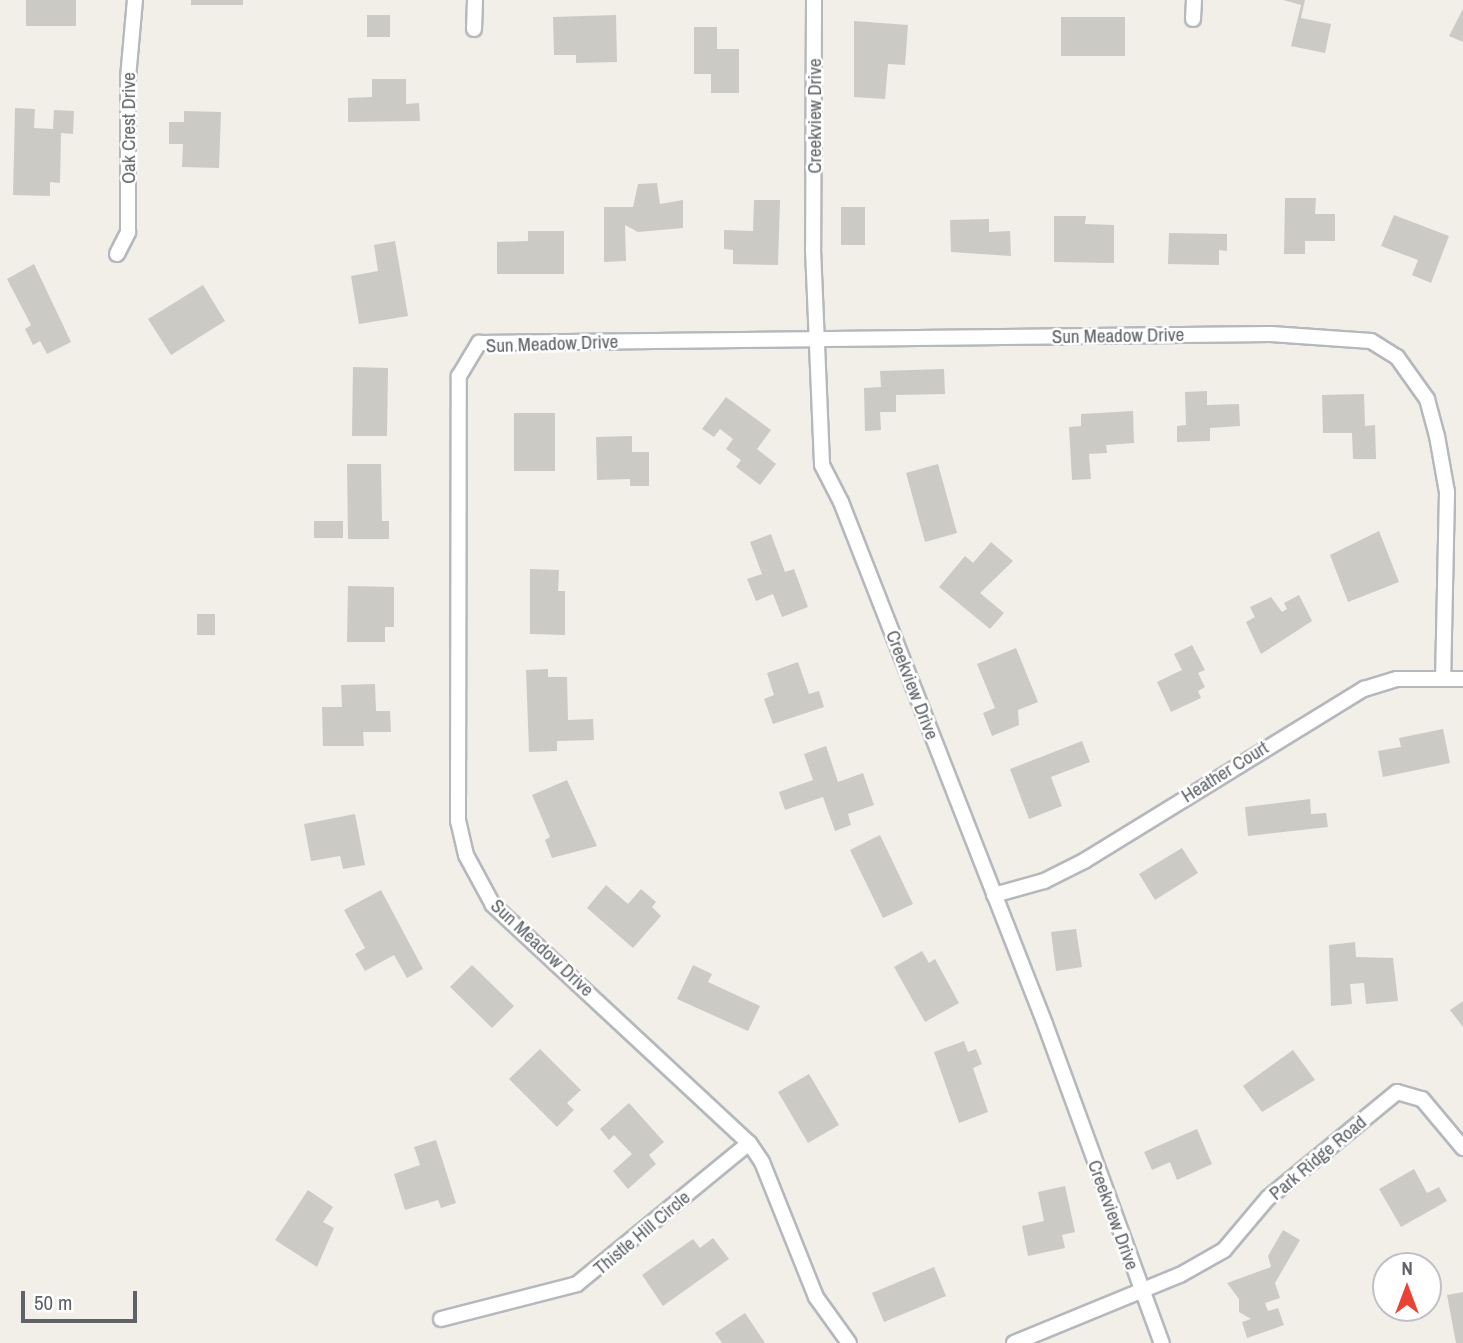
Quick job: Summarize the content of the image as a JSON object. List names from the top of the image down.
{
  "streets": {
    "street": [
      "Creekview Drive",
      "Oak Crest Drive",
      "Sun Meadow Drive",
      "Heather Court",
      "Park Ridge Road",
      "Thistle Hill Circle"
    ]
  },
  "crossings": [
    ["Creekview Drive", "Sun Meadow Drive"],
    ["Creekview Drive", "Heather Court"],
    ["Creekview Drive", "Park Ridge Road"],
    ["Sun Meadow Drive", "Heather Court"],
    ["Sun Meadow Drive", "Thistle Hill Circle"]
  ],
  "scale_bar": "50 m",
  "north": "top"
}
